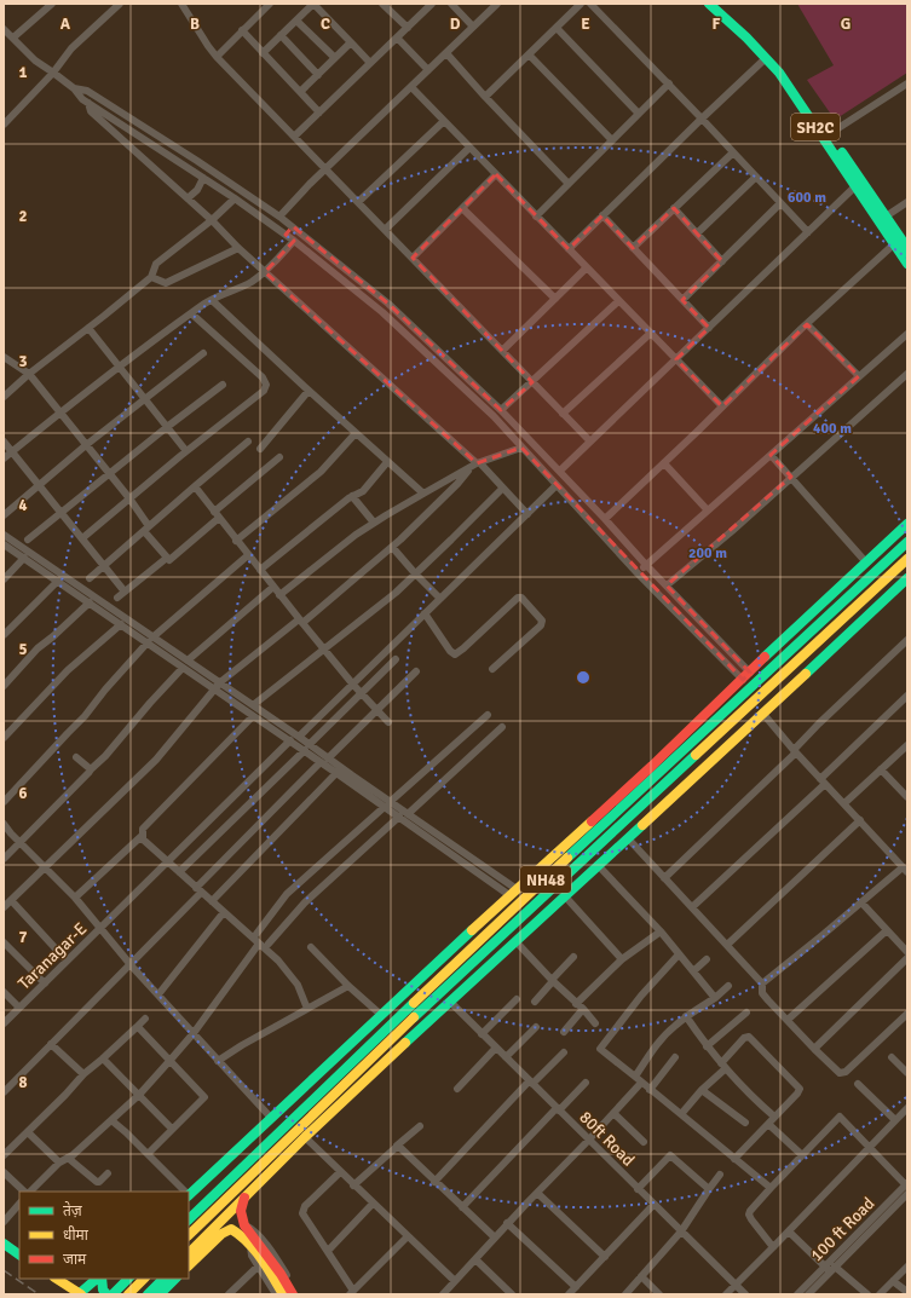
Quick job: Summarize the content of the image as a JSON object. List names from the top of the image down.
{
  "streets": {
    "main road": ["SH2C", "NH48"],
    "street": ["Taranagar-E", "80ft Road", "100 ft Road"]
  },
  "legend": ["तेज़", "धीमा", "जाम"],
  "grid": {
    "columns": [
      "A",
      "B",
      "C",
      "D",
      "E",
      "F",
      "G"
    ],
    "rows": [
      "1",
      "2",
      "3",
      "4",
      "5",
      "6",
      "7",
      "8"
    ]
  },
  "rings": ["600 m", "400 m", "200 m"]
}
